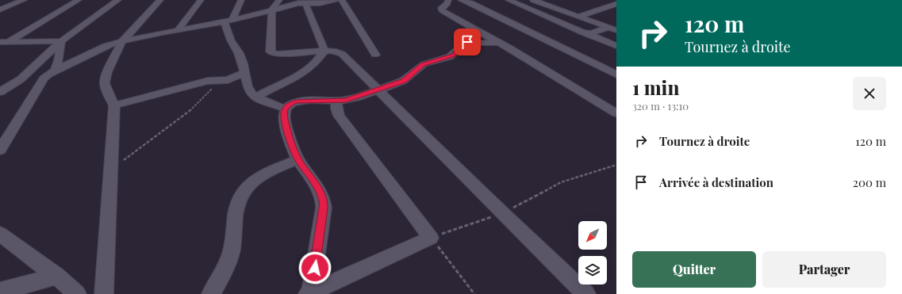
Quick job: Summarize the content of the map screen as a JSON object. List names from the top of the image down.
{
  "north": "bottom left",
  "page": {
    "turn": ["120 m", "Tournez à droite"],
    "heading": ["1 min", "320 m · 13:10"],
    "list": [
      {
        "name": "Tournez à droite",
        "value": "120 m"
      },
      {
        "name": "Arrivée à destination",
        "value": "200 m"
      }
    ],
    "buttons": ["Quitter", "Partager"]
  }
}
